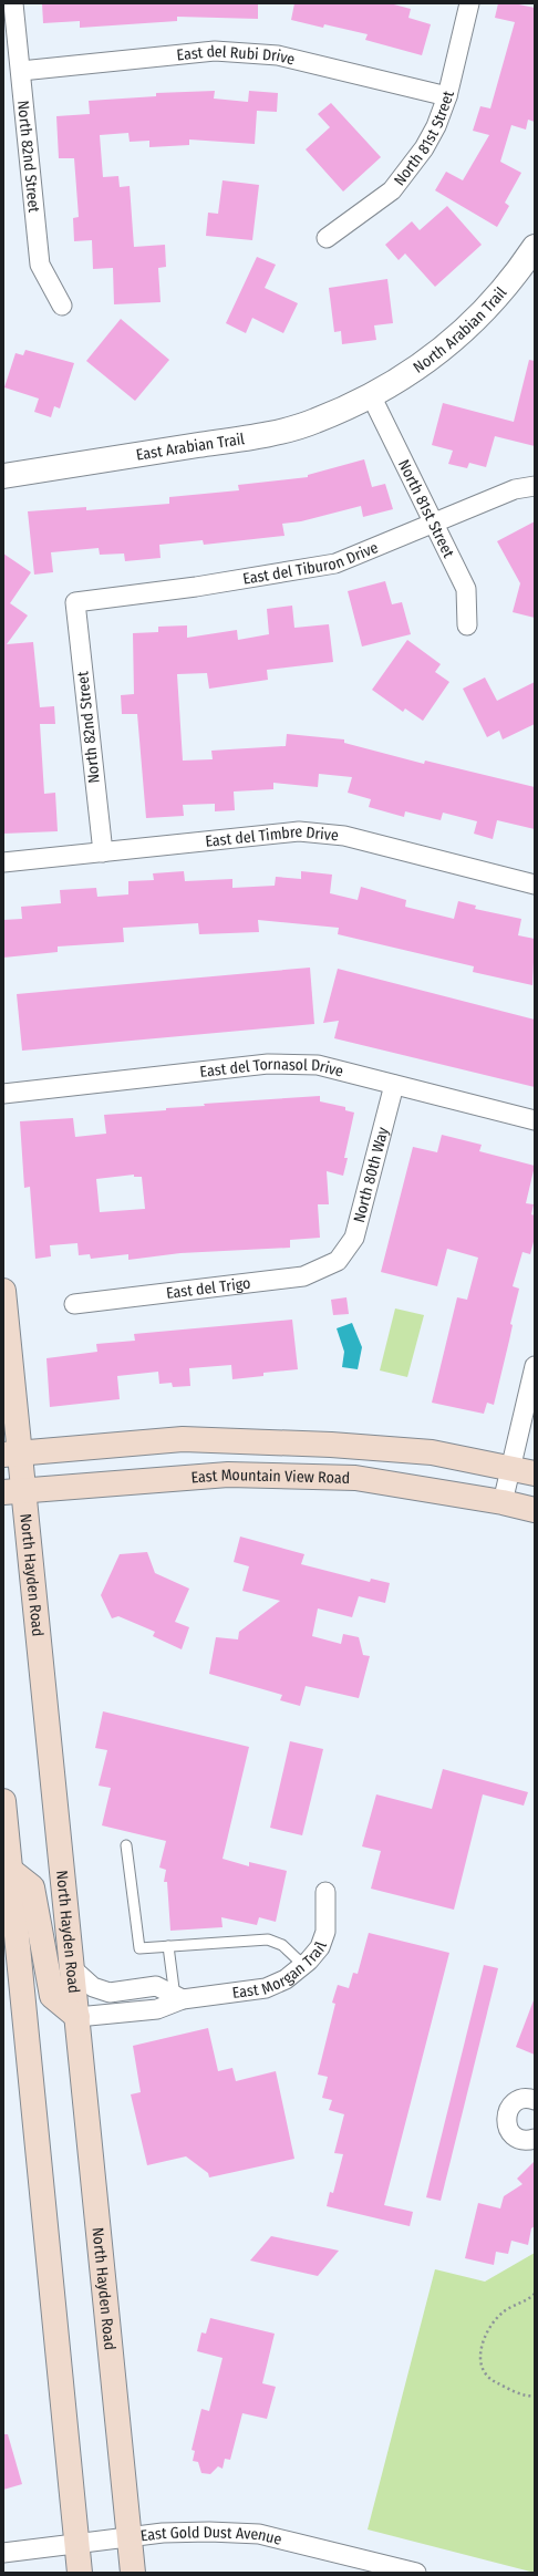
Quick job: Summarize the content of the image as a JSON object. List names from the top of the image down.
{
  "streets": {
    "main road": ["East Mountain View Road", "North Hayden Road"],
    "street": [
      "East del Rubi Drive",
      "North 81st Street",
      "North 82nd Street",
      "North Arabian Trail",
      "East Arabian Trail",
      "East del Tiburon Drive",
      "East del Timbre Drive",
      "East del Tornasol Drive",
      "North 80th Way",
      "East del Trigo",
      "East Morgan Trail",
      "East Gold Dust Avenue"
    ]
  },
  "crossings": [
    ["East del Rubi Drive", "North 81st Street"],
    ["East del Rubi Drive", "North 82nd Street"],
    ["North 81st Street", "North Arabian Trail"],
    ["North 81st Street", "East Arabian Trail"],
    ["North 81st Street", "East del Tiburon Drive"],
    ["North 82nd Street", "East del Tiburon Drive"],
    ["North 82nd Street", "East del Timbre Drive"],
    ["North Arabian Trail", "East Arabian Trail"],
    ["East del Tornasol Drive", "North 80th Way"],
    ["North 80th Way", "East del Trigo"],
    ["East Mountain View Road", "North Hayden Road"],
    ["North Hayden Road", "East Morgan Trail"],
    ["North Hayden Road", "East Gold Dust Avenue"]
  ]
}
